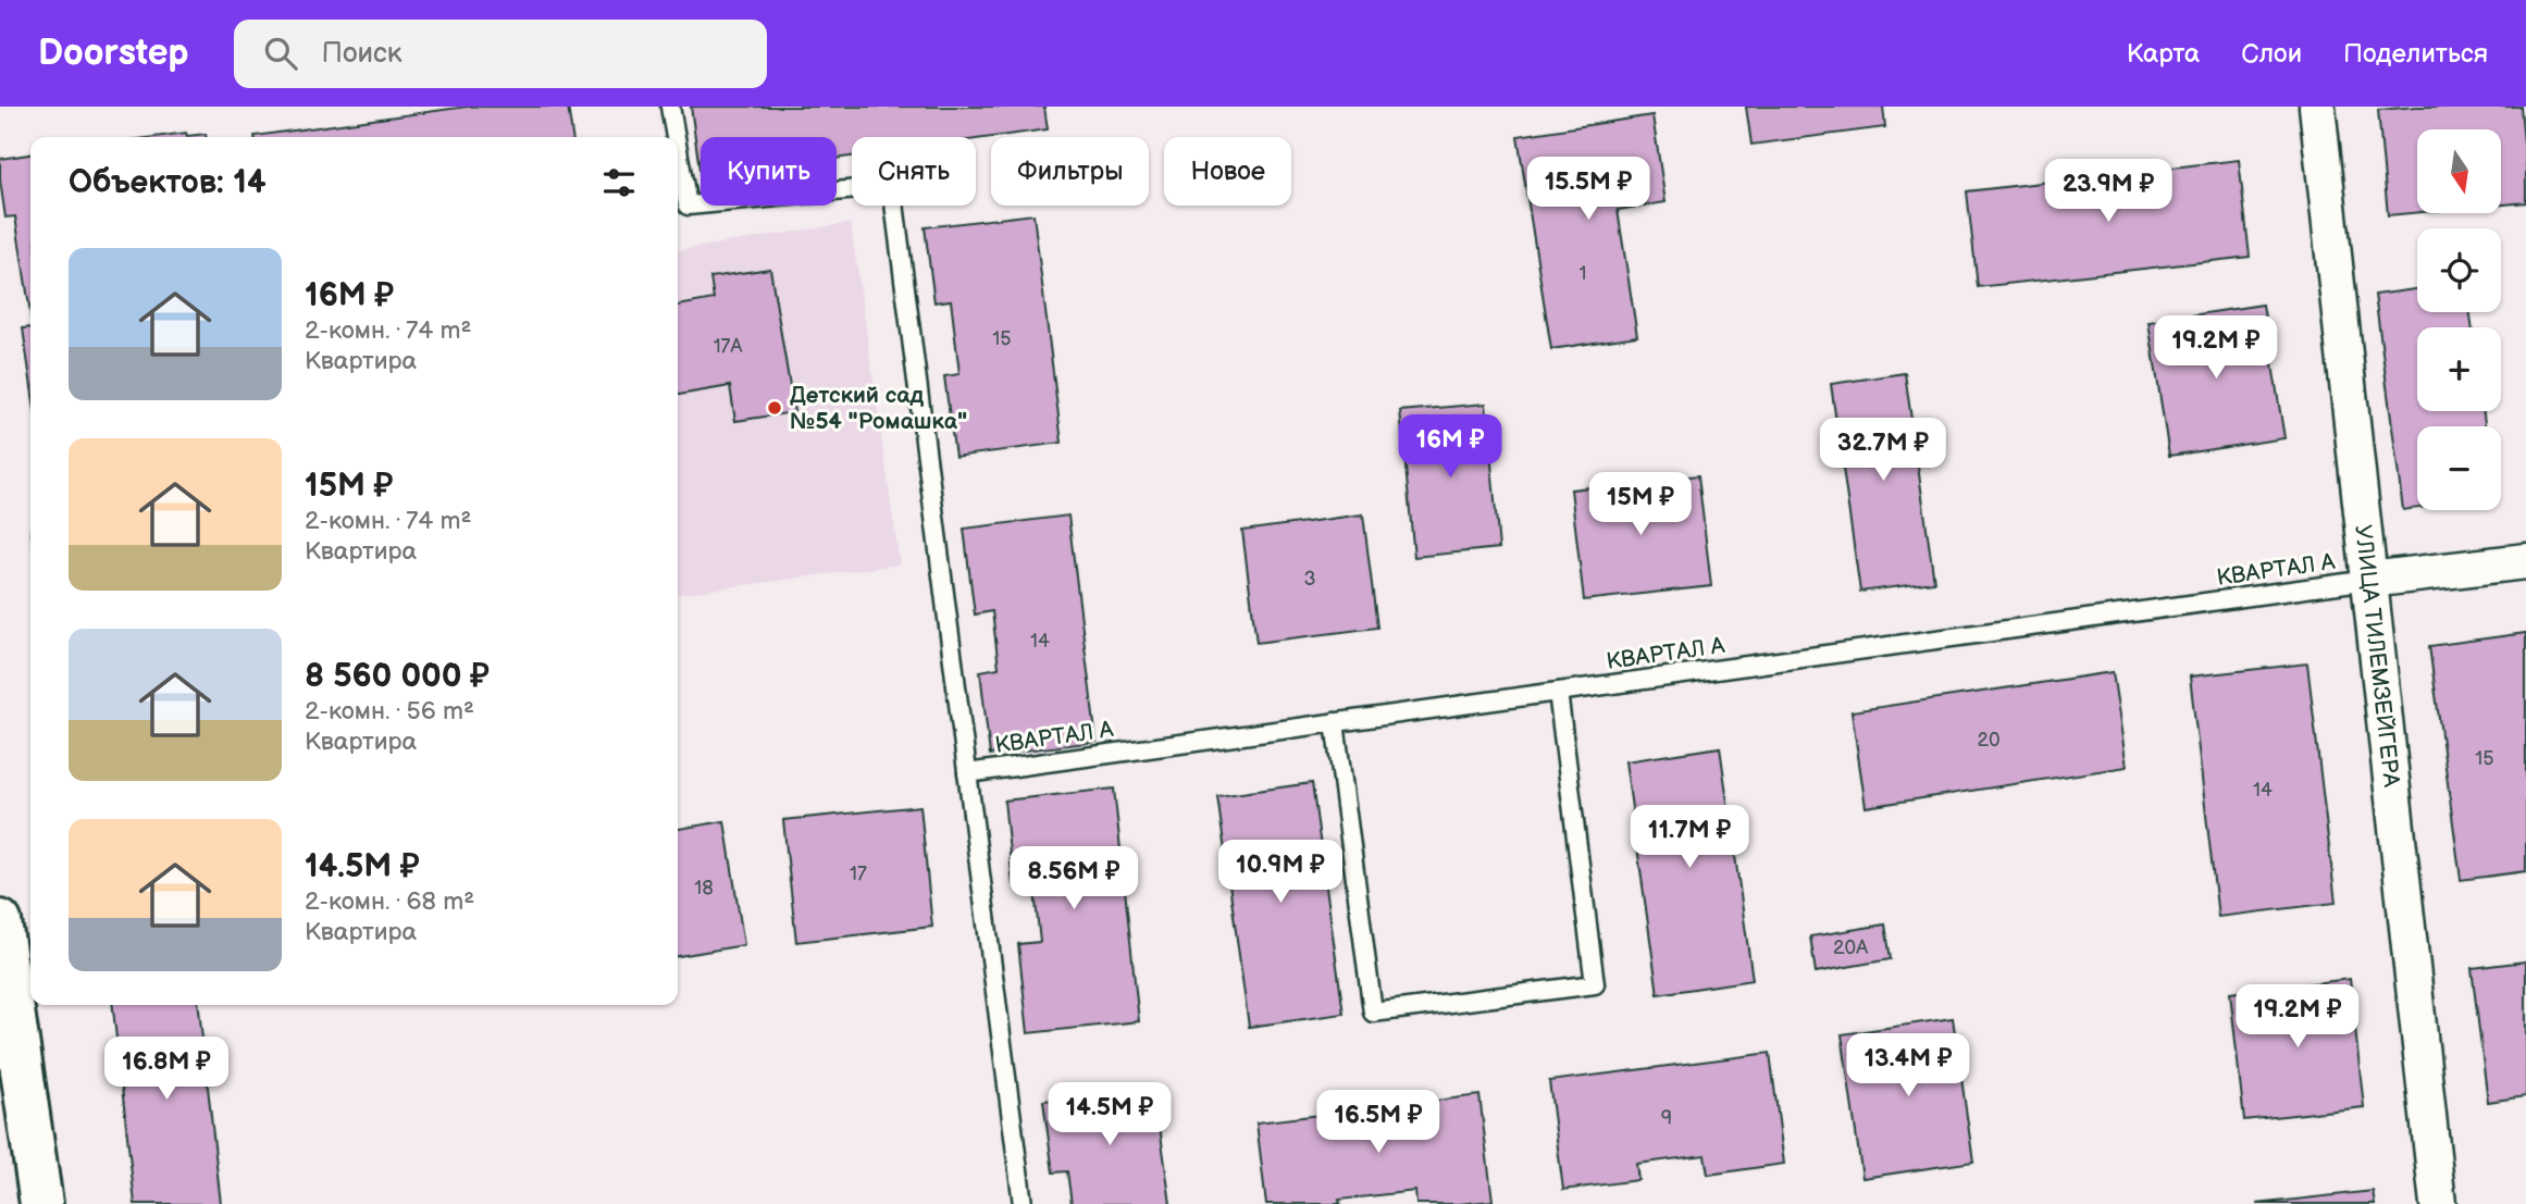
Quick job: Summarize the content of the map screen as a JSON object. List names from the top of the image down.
{
  "streets": {
    "street": ["УЛИЦА ТИЛЕМЗЕЙГЕРА"],
    "lane": ["КВАРТАЛ А"]
  },
  "crossings": [
    ["КВАРТАЛ А", "УЛИЦА ТИЛЕМЗЕЙГЕРА"]
  ],
  "places": ["Детский сад №54 \"Ромашка\""],
  "house_numbers": [
    "1",
    "15",
    "17А",
    "3",
    "14",
    "20",
    "15",
    "14",
    "17",
    "18",
    "20А",
    "9"
  ],
  "north": "bottom",
  "page": {
    "header": "Doorstep",
    "search": "Поиск",
    "nav": ["Карта", "Слои", "Поделиться"],
    "map_buttons": ["+", "−"],
    "chip": [
      "Купить",
      "Снять",
      "Фильтры",
      "Новое"
    ],
    "heading": "Объектов: 14",
    "price": [
      "15.5M ₽",
      "23.9M ₽",
      "19.2M ₽",
      "16M ₽",
      "32.7M ₽",
      "15M ₽",
      "11.7M ₽",
      "10.9M ₽",
      "8.56M ₽",
      "19.2M ₽",
      "13.4M ₽",
      "16.8M ₽",
      "14.5M ₽",
      "16.5M ₽"
    ],
    "list": [
      {
        "name": "16M ₽",
        "note": "2-комн. · 74 m² · Квартира"
      },
      {
        "name": "15M ₽",
        "note": "2-комн. · 74 m² · Квартира"
      },
      {
        "name": "8 560 000 ₽",
        "note": "2-комн. · 56 m² · Квартира"
      },
      {
        "name": "14.5M ₽",
        "note": "2-комн. · 68 m² · Квартира"
      }
    ]
  }
}
